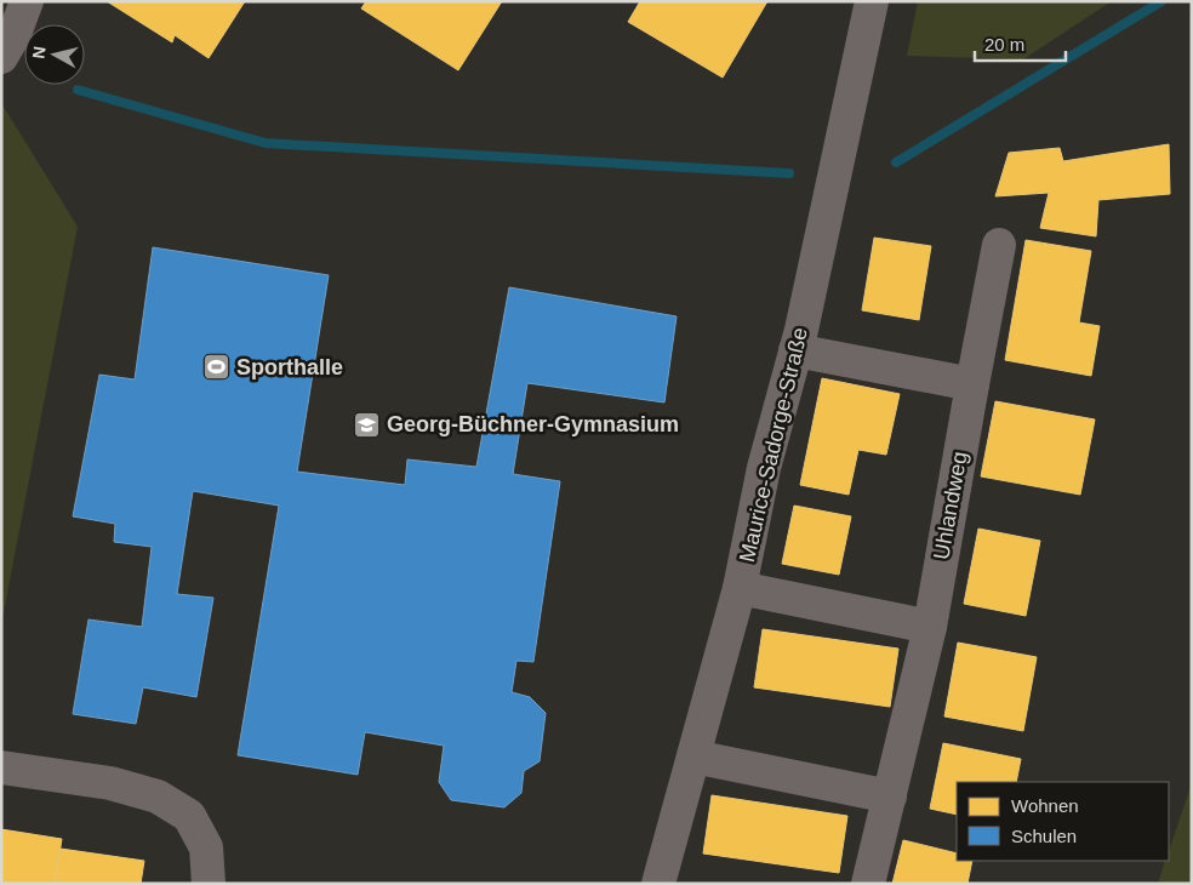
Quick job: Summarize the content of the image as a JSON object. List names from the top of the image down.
{
  "streets": {
    "street": ["Maurice-Sadorge-Straße", "Uhlandweg"]
  },
  "places": {
    "sports": ["Sporthalle"],
    "school or university": ["Georg-Büchner-Gymnasium"]
  },
  "legend": ["Wohnen", "Schulen"],
  "scale_bar": "20 m",
  "north": "left"
}
